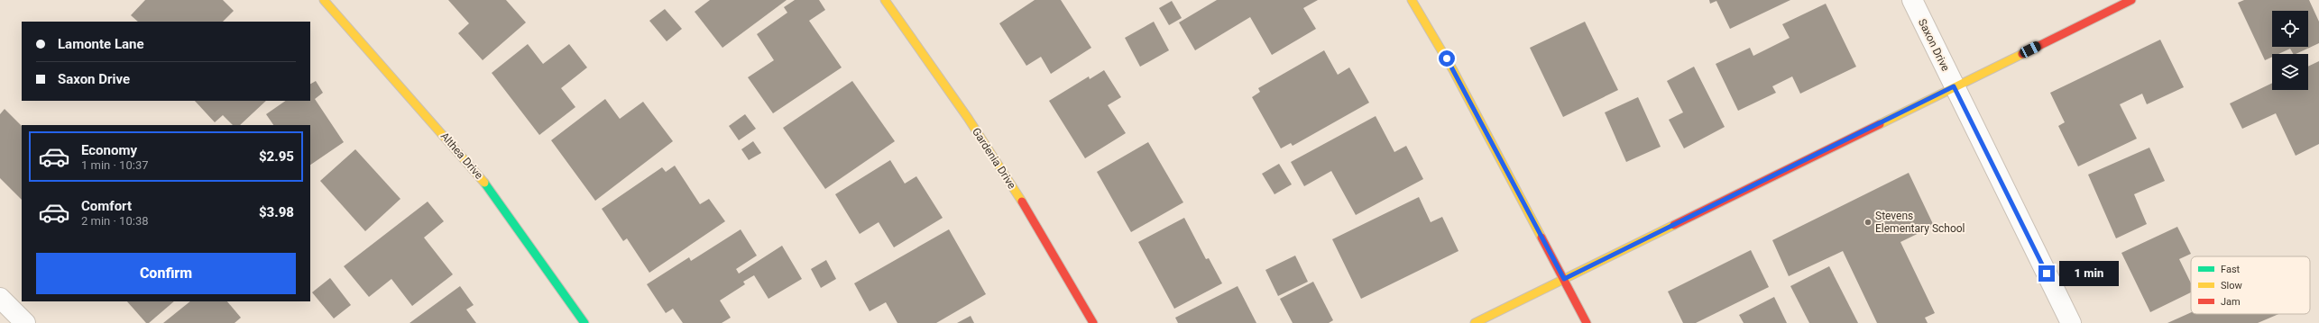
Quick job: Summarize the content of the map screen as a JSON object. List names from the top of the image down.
{
  "streets": {
    "street": ["Saxon Drive", "Althea Drive", "Gardenia Drive"]
  },
  "places": ["Stevens Elementary School"],
  "legend": ["Fast", "Slow", "Jam"],
  "page": {
    "banner": ["Lamonte Lane", "Saxon Drive"],
    "list": [
      {
        "name": "Economy",
        "note": "1 min · 10:37",
        "value": "$2.95"
      },
      {
        "name": "Comfort",
        "note": "2 min · 10:38",
        "value": "$3.98"
      }
    ],
    "buttons": "Confirm",
    "bubble": "1 min"
  }
}
